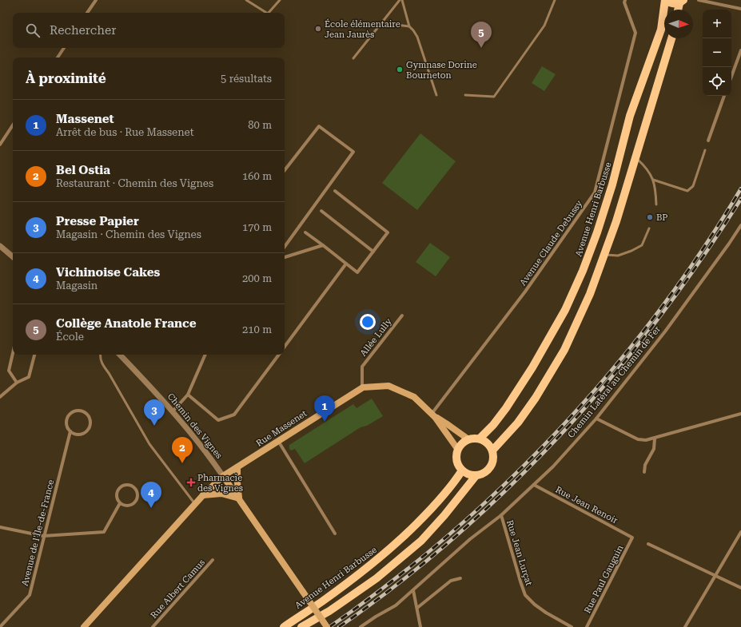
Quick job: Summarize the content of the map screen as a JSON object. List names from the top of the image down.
{
  "streets": {
    "main road": ["Avenue Henri Barbusse", "Chemin des Vignes", "Rue Massenet"],
    "street": [
      "Avenue Claude Debussy",
      "Allée Lully",
      "Chemin Latéral au Chemin de Fer",
      "Rue Jean Renoir",
      "Avenue de l'Île-de-France",
      "Rue Jean Lurçat",
      "Rue Paul Gauguin",
      "Rue Albert Camus"
    ]
  },
  "crossings": [
    ["Avenue Henri Barbusse", "Rue Massenet"],
    ["Avenue Claude Debussy", "Rue Massenet"],
    ["Allée Lully", "Rue Massenet"],
    ["Chemin Latéral au Chemin de Fer", "Rue Jean Renoir"],
    ["Chemin Latéral au Chemin de Fer", "Rue Jean Lurçat"],
    ["Chemin des Vignes", "Rue Massenet"],
    ["Rue Jean Renoir", "Rue Paul Gauguin"]
  ],
  "places": {
    "other": ["École élémentaire Jean Jaurès", "Gymnase Dorine Bourneton", "BP"],
    "health": ["Pharmacie des Vignes"]
  },
  "north": "right",
  "page": {
    "map_buttons": ["+", "−"],
    "search": "Rechercher",
    "pins": [
      "5",
      "1",
      "3",
      "2",
      "4"
    ],
    "heading": ["À proximité", "5 résultats"],
    "list": [
      {
        "mark": "1",
        "name": "Massenet",
        "note": "Arrêt de bus · Rue Massenet",
        "value": "80 m"
      },
      {
        "mark": "2",
        "name": "Bel Ostia",
        "note": "Restaurant · Chemin des Vignes",
        "value": "160 m"
      },
      {
        "mark": "3",
        "name": "Presse Papier",
        "note": "Magasin · Chemin des Vignes",
        "value": "170 m"
      },
      {
        "mark": "4",
        "name": "Vichinoise Cakes",
        "note": "Magasin",
        "value": "200 m"
      },
      {
        "mark": "5",
        "name": "Collège Anatole France",
        "note": "École",
        "value": "210 m"
      }
    ]
  }
}
